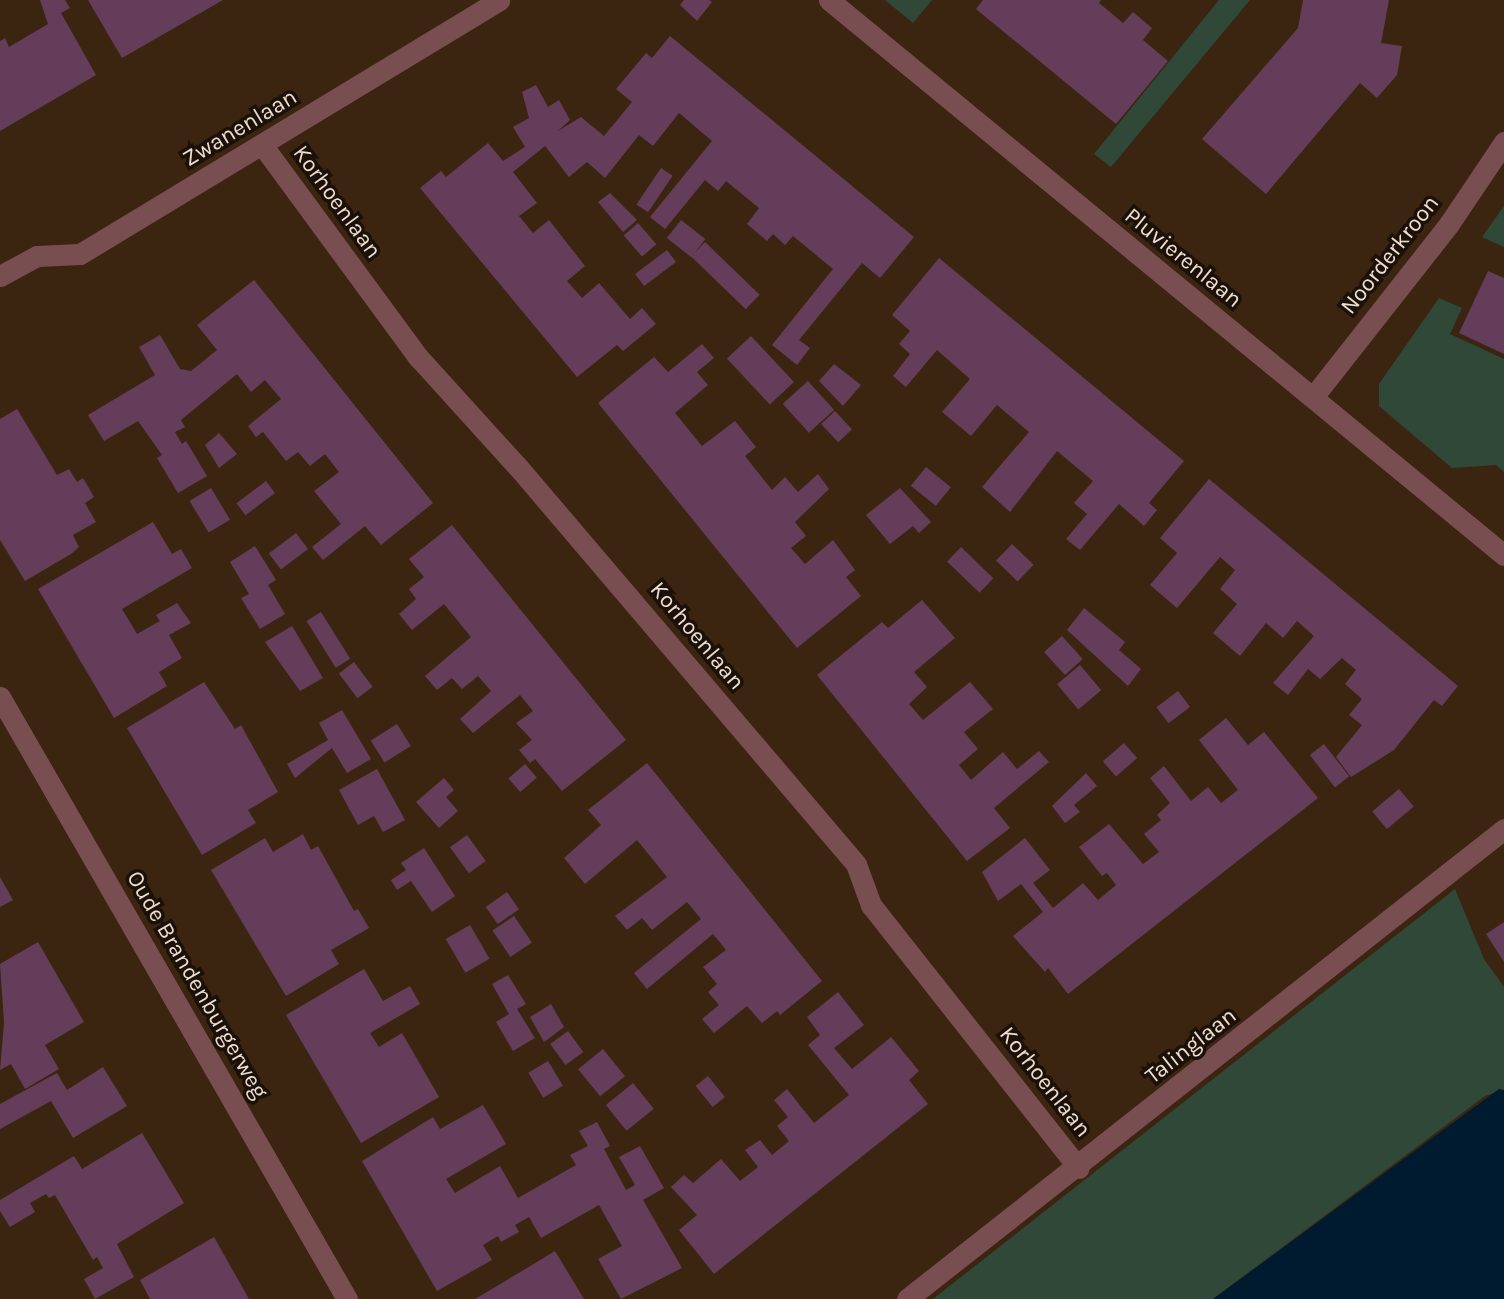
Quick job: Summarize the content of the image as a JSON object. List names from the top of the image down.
{
  "streets": {
    "street": [
      "Zwanenlaan",
      "Korhoenlaan",
      "Noorderkroon",
      "Pluvierenlaan",
      "Oude Brandenburgerweg",
      "Talinglaan"
    ]
  },
  "crossings": [
    ["Zwanenlaan", "Korhoenlaan"],
    ["Korhoenlaan", "Talinglaan"],
    ["Noorderkroon", "Pluvierenlaan"]
  ]
}
